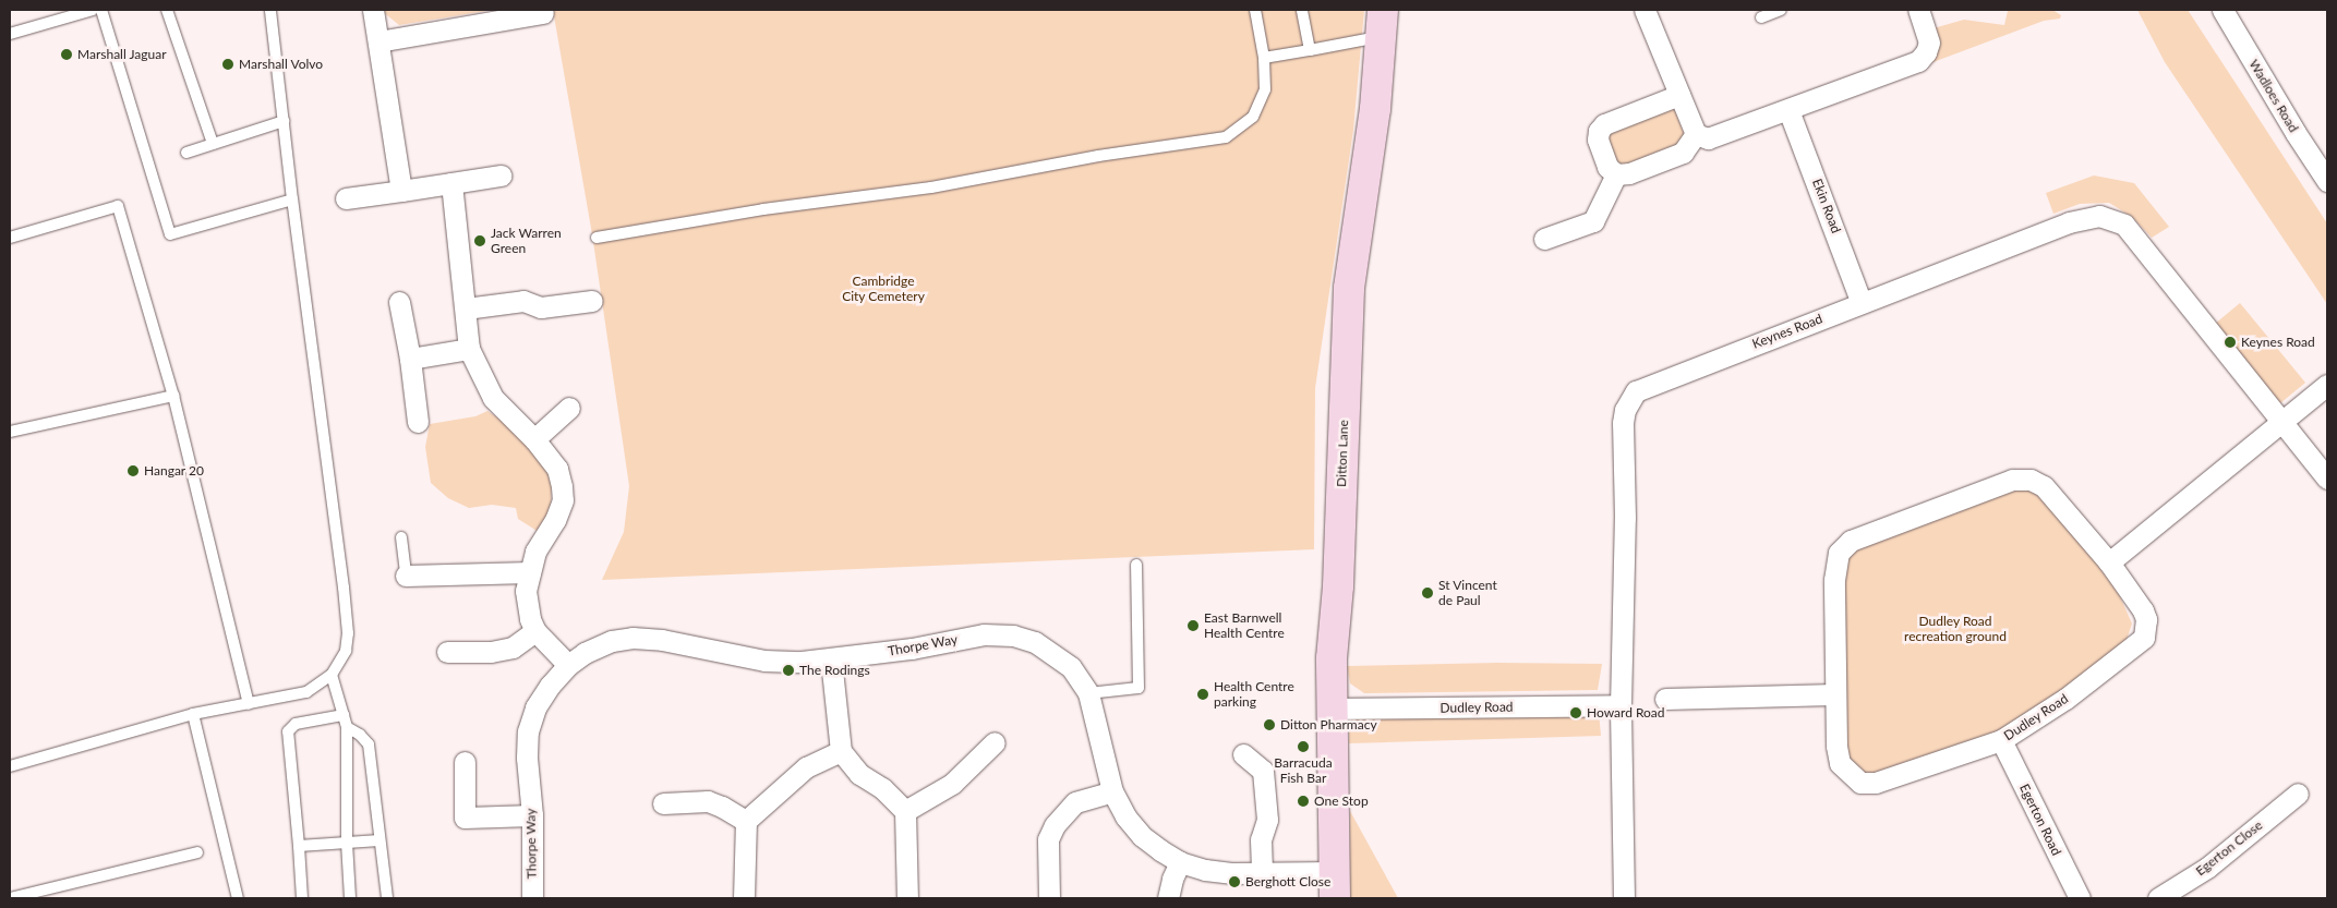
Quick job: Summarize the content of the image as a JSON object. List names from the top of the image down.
{
  "streets": {
    "main road": ["Ditton Lane"],
    "street": [
      "Wadloes Road",
      "Ekin Road",
      "Keynes Road",
      "Thorpe Way",
      "Dudley Road",
      "Egerton Road",
      "Egerton Close"
    ]
  },
  "crossings": [
    ["Ekin Road", "Keynes Road"],
    ["Keynes Road", "Dudley Road"],
    ["Ditton Lane", "Thorpe Way"],
    ["Ditton Lane", "Dudley Road"],
    ["Dudley Road", "Egerton Road"]
  ],
  "parks": ["Cambridge City Cemetery", "Dudley Road recreation ground"],
  "places": [
    "Marshall Jaguar",
    "Marshall Volvo",
    "Jack Warren Green",
    "Keynes Road",
    "Hangar 20",
    "St Vincent de Paul",
    "East Barnwell Health Centre",
    "The Rodings",
    "Health Centre parking",
    "Howard Road",
    "Ditton Pharmacy",
    "Barracuda Fish Bar",
    "One Stop",
    "Berghott Close"
  ]
}
